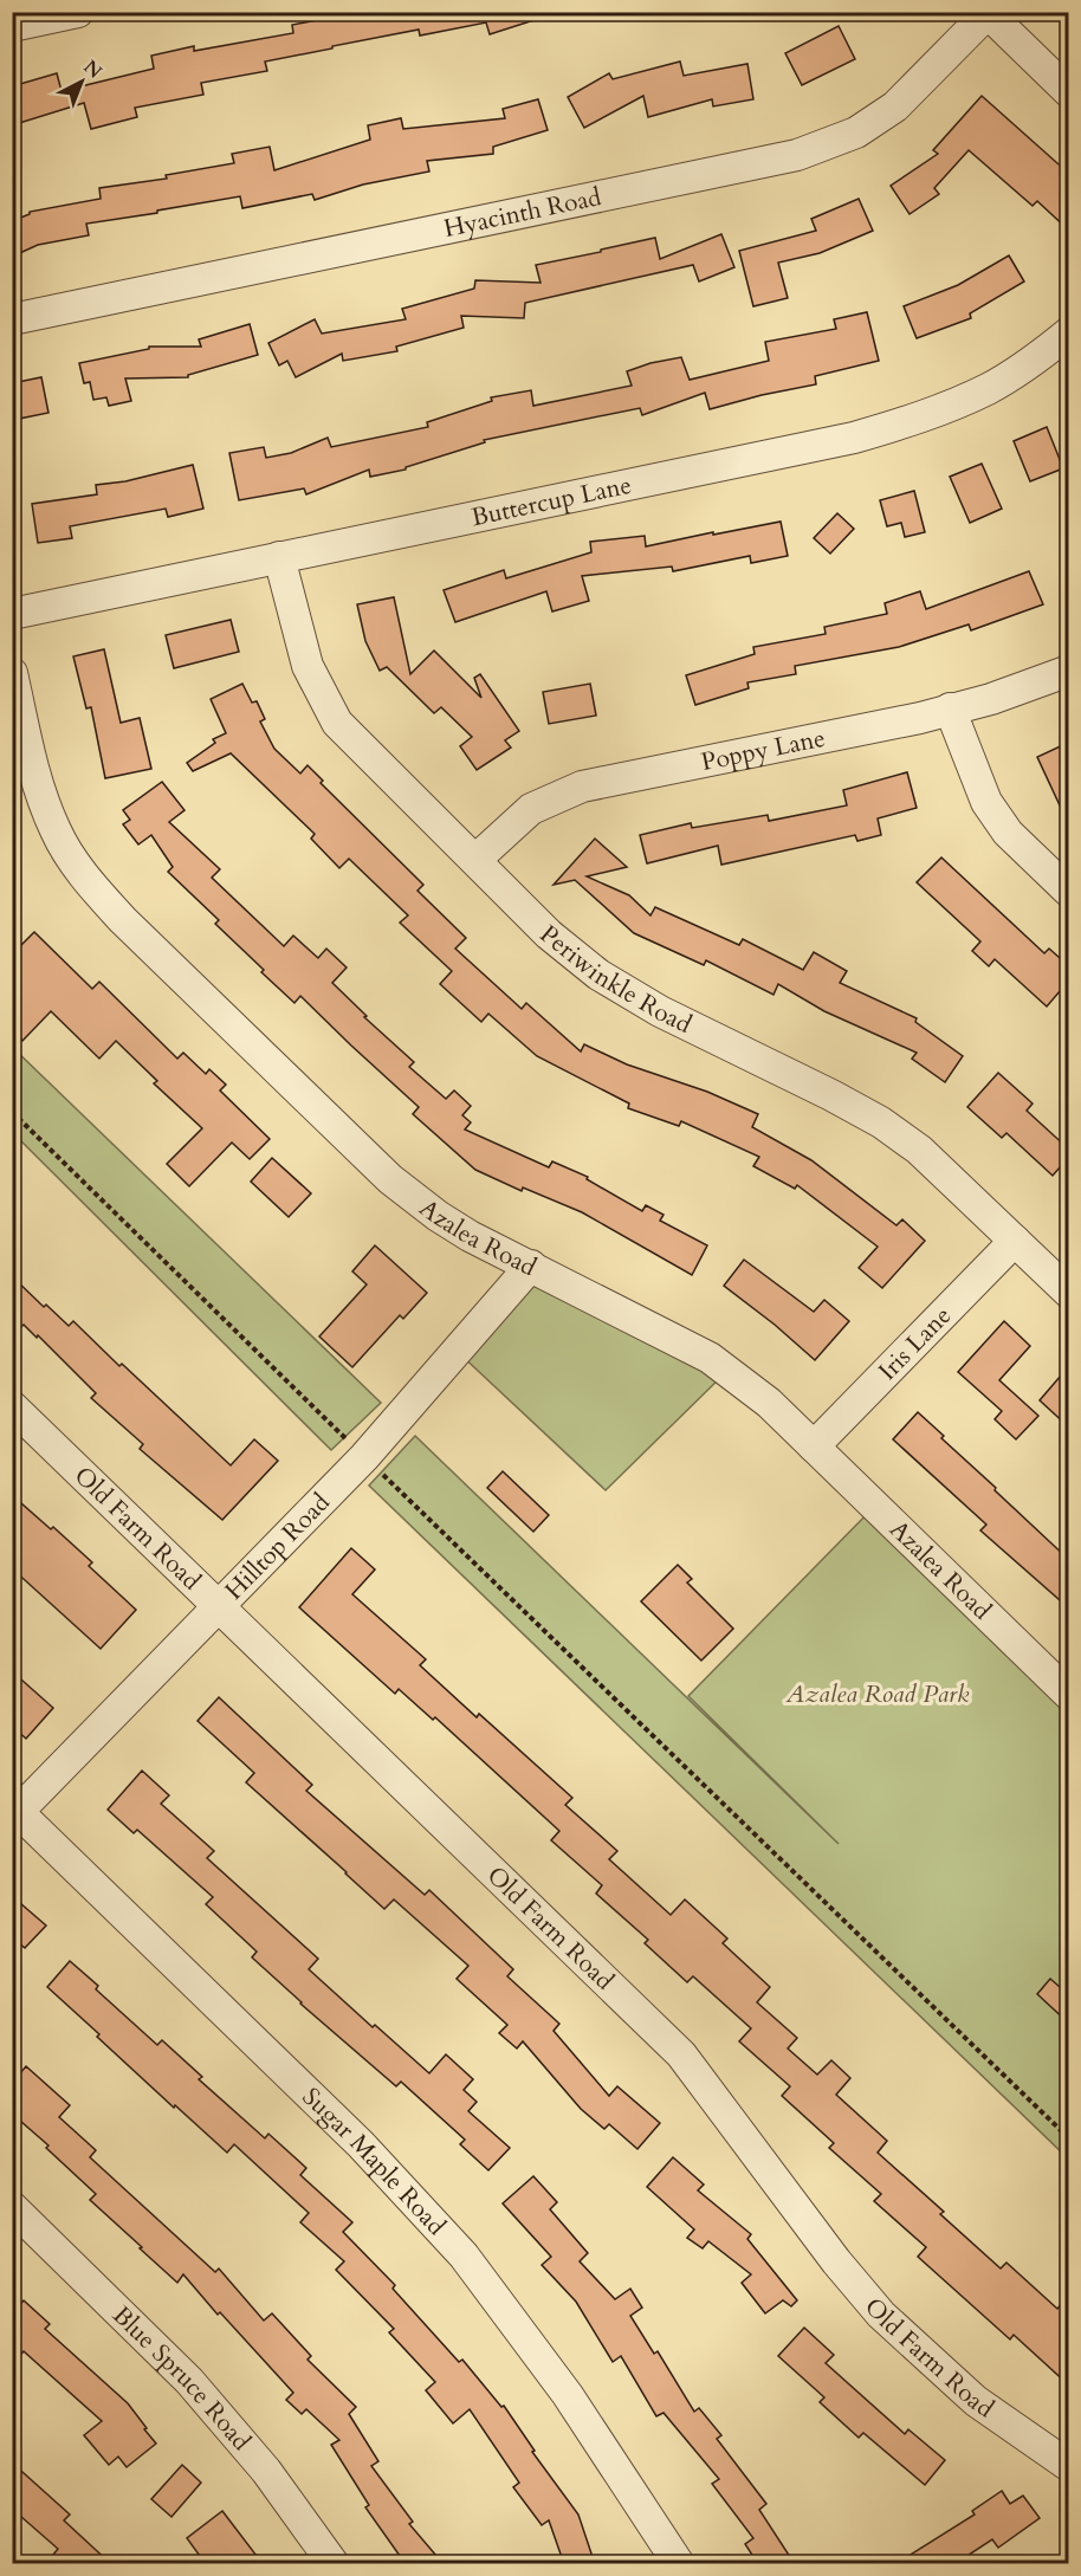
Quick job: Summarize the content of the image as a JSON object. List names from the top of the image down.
{
  "streets": {
    "street": [
      "Hyacinth Road",
      "Buttercup Lane",
      "Poppy Lane",
      "Periwinkle Road",
      "Azalea Road",
      "Iris Lane",
      "Old Farm Road",
      "Hilltop Road",
      "Sugar Maple Road",
      "Blue Spruce Road"
    ]
  },
  "crossings": [
    ["Buttercup Lane", "Periwinkle Road"],
    ["Poppy Lane", "Periwinkle Road"],
    ["Periwinkle Road", "Iris Lane"],
    ["Azalea Road", "Iris Lane"],
    ["Azalea Road", "Hilltop Road"],
    ["Old Farm Road", "Hilltop Road"],
    ["Hilltop Road", "Sugar Maple Road"]
  ],
  "parks": ["Azalea Road Park"],
  "north": "top right"
}
